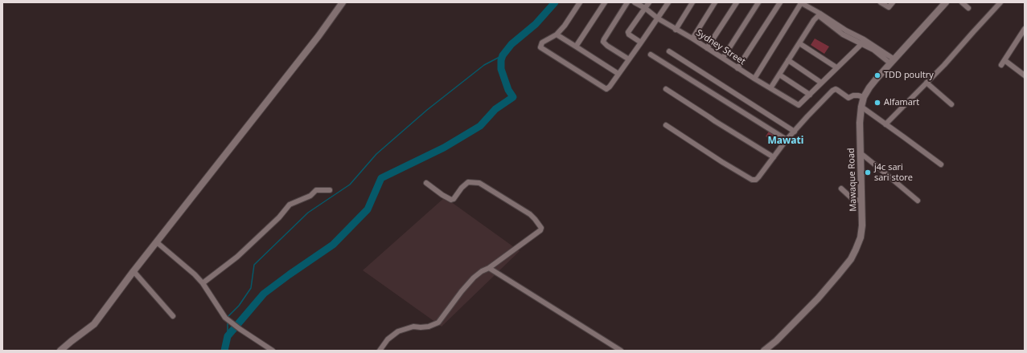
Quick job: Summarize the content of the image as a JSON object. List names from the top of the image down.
{
  "streets": {
    "street": ["Sydney Street", "Mawaque Road"]
  },
  "districts": ["Mawati"],
  "places": ["TDD poultry", "Alfamart", "j4c sari sari store"]
}
